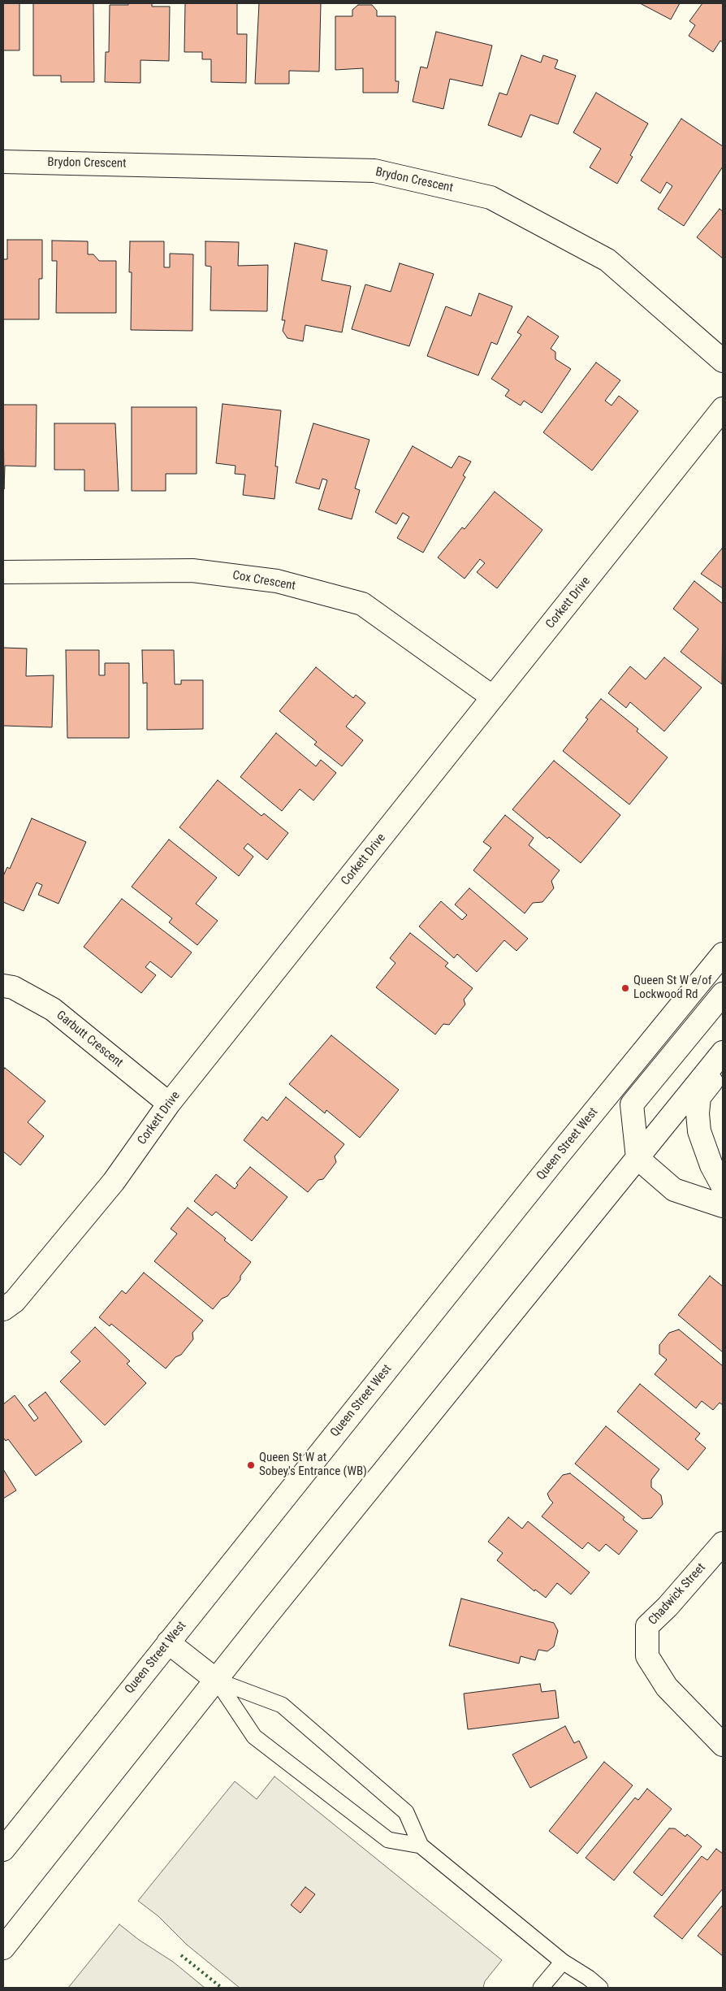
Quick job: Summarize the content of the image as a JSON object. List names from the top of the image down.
{
  "streets": {
    "street": [
      "Brydon Crescent",
      "Cox Crescent",
      "Corkett Drive",
      "Garbutt Crescent",
      "Queen Street West",
      "Chadwick Street"
    ]
  },
  "crossings": [
    ["Cox Crescent", "Corkett Drive"],
    ["Corkett Drive", "Garbutt Crescent"]
  ],
  "places": ["Queen St W e/of Lockwood Rd", "Queen St W at Sobey's Entrance (WB)"]
}
